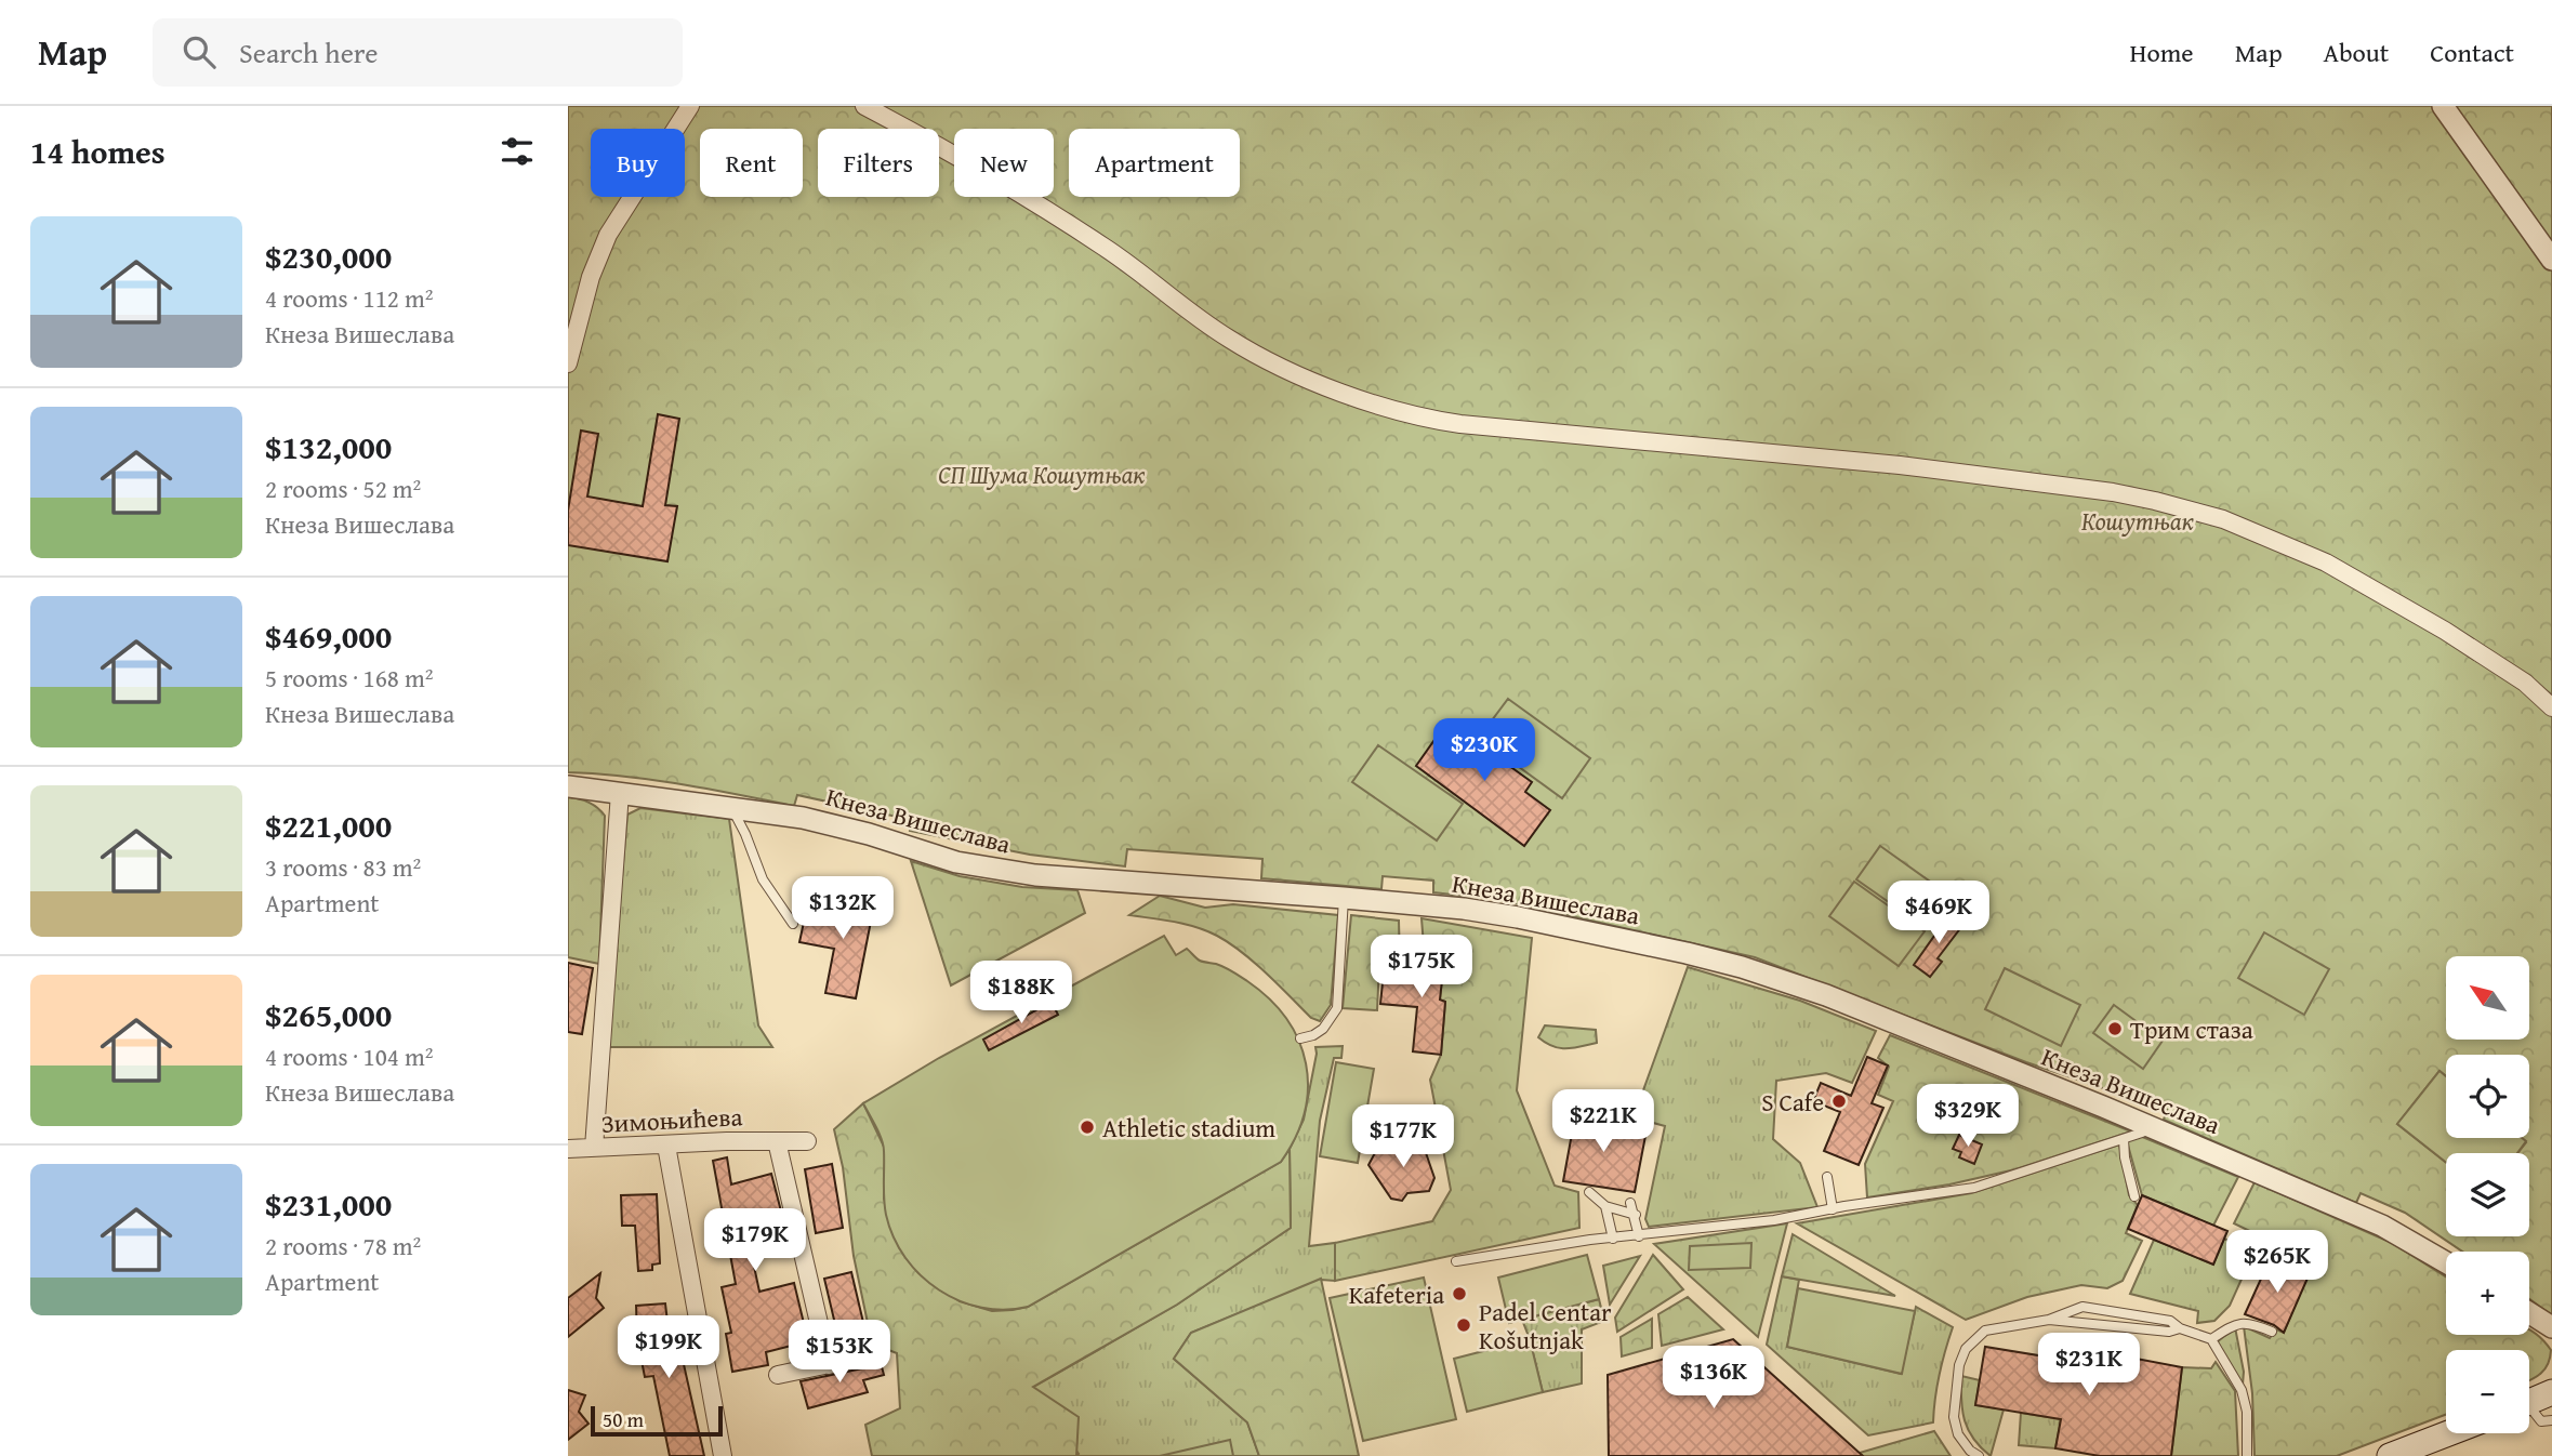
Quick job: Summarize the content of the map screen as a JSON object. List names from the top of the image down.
{
  "streets": {
    "street": ["Кнеза Вишеслава", "Зимоњићева"]
  },
  "parks": ["СП Шума Кошутњак", "Кошутњак"],
  "places": [
    "Трим стаза",
    "S Cafe",
    "Athletic stadium",
    "Kafeteria",
    "Padel Centar Košutnjak"
  ],
  "scale_bar": "50 m",
  "north": "top left",
  "page": {
    "header": "Map",
    "search": "Search here",
    "nav": [
      "Home",
      "Map",
      "About",
      "Contact"
    ],
    "heading": "14 homes",
    "chip": [
      "Buy",
      "Rent",
      "Filters",
      "New",
      "Apartment"
    ],
    "list": [
      {
        "name": "$230,000",
        "note": "4 rooms · 112 m² · Кнеза Вишеслава"
      },
      {
        "name": "$132,000",
        "note": "2 rooms · 52 m² · Кнеза Вишеслава"
      },
      {
        "name": "$469,000",
        "note": "5 rooms · 168 m² · Кнеза Вишеслава"
      },
      {
        "name": "$221,000",
        "note": "3 rooms · 83 m² · Apartment"
      },
      {
        "name": "$265,000",
        "note": "4 rooms · 104 m² · Кнеза Вишеслава"
      },
      {
        "name": "$231,000",
        "note": "2 rooms · 78 m² · Apartment"
      }
    ],
    "price": [
      "$230K",
      "$132K",
      "$469K",
      "$175K",
      "$188K",
      "$329K",
      "$221K",
      "$177K",
      "$179K",
      "$265K",
      "$199K",
      "$153K",
      "$231K",
      "$136K"
    ],
    "map_buttons": ["+", "−"],
    "scale": "50 m"
  }
}
